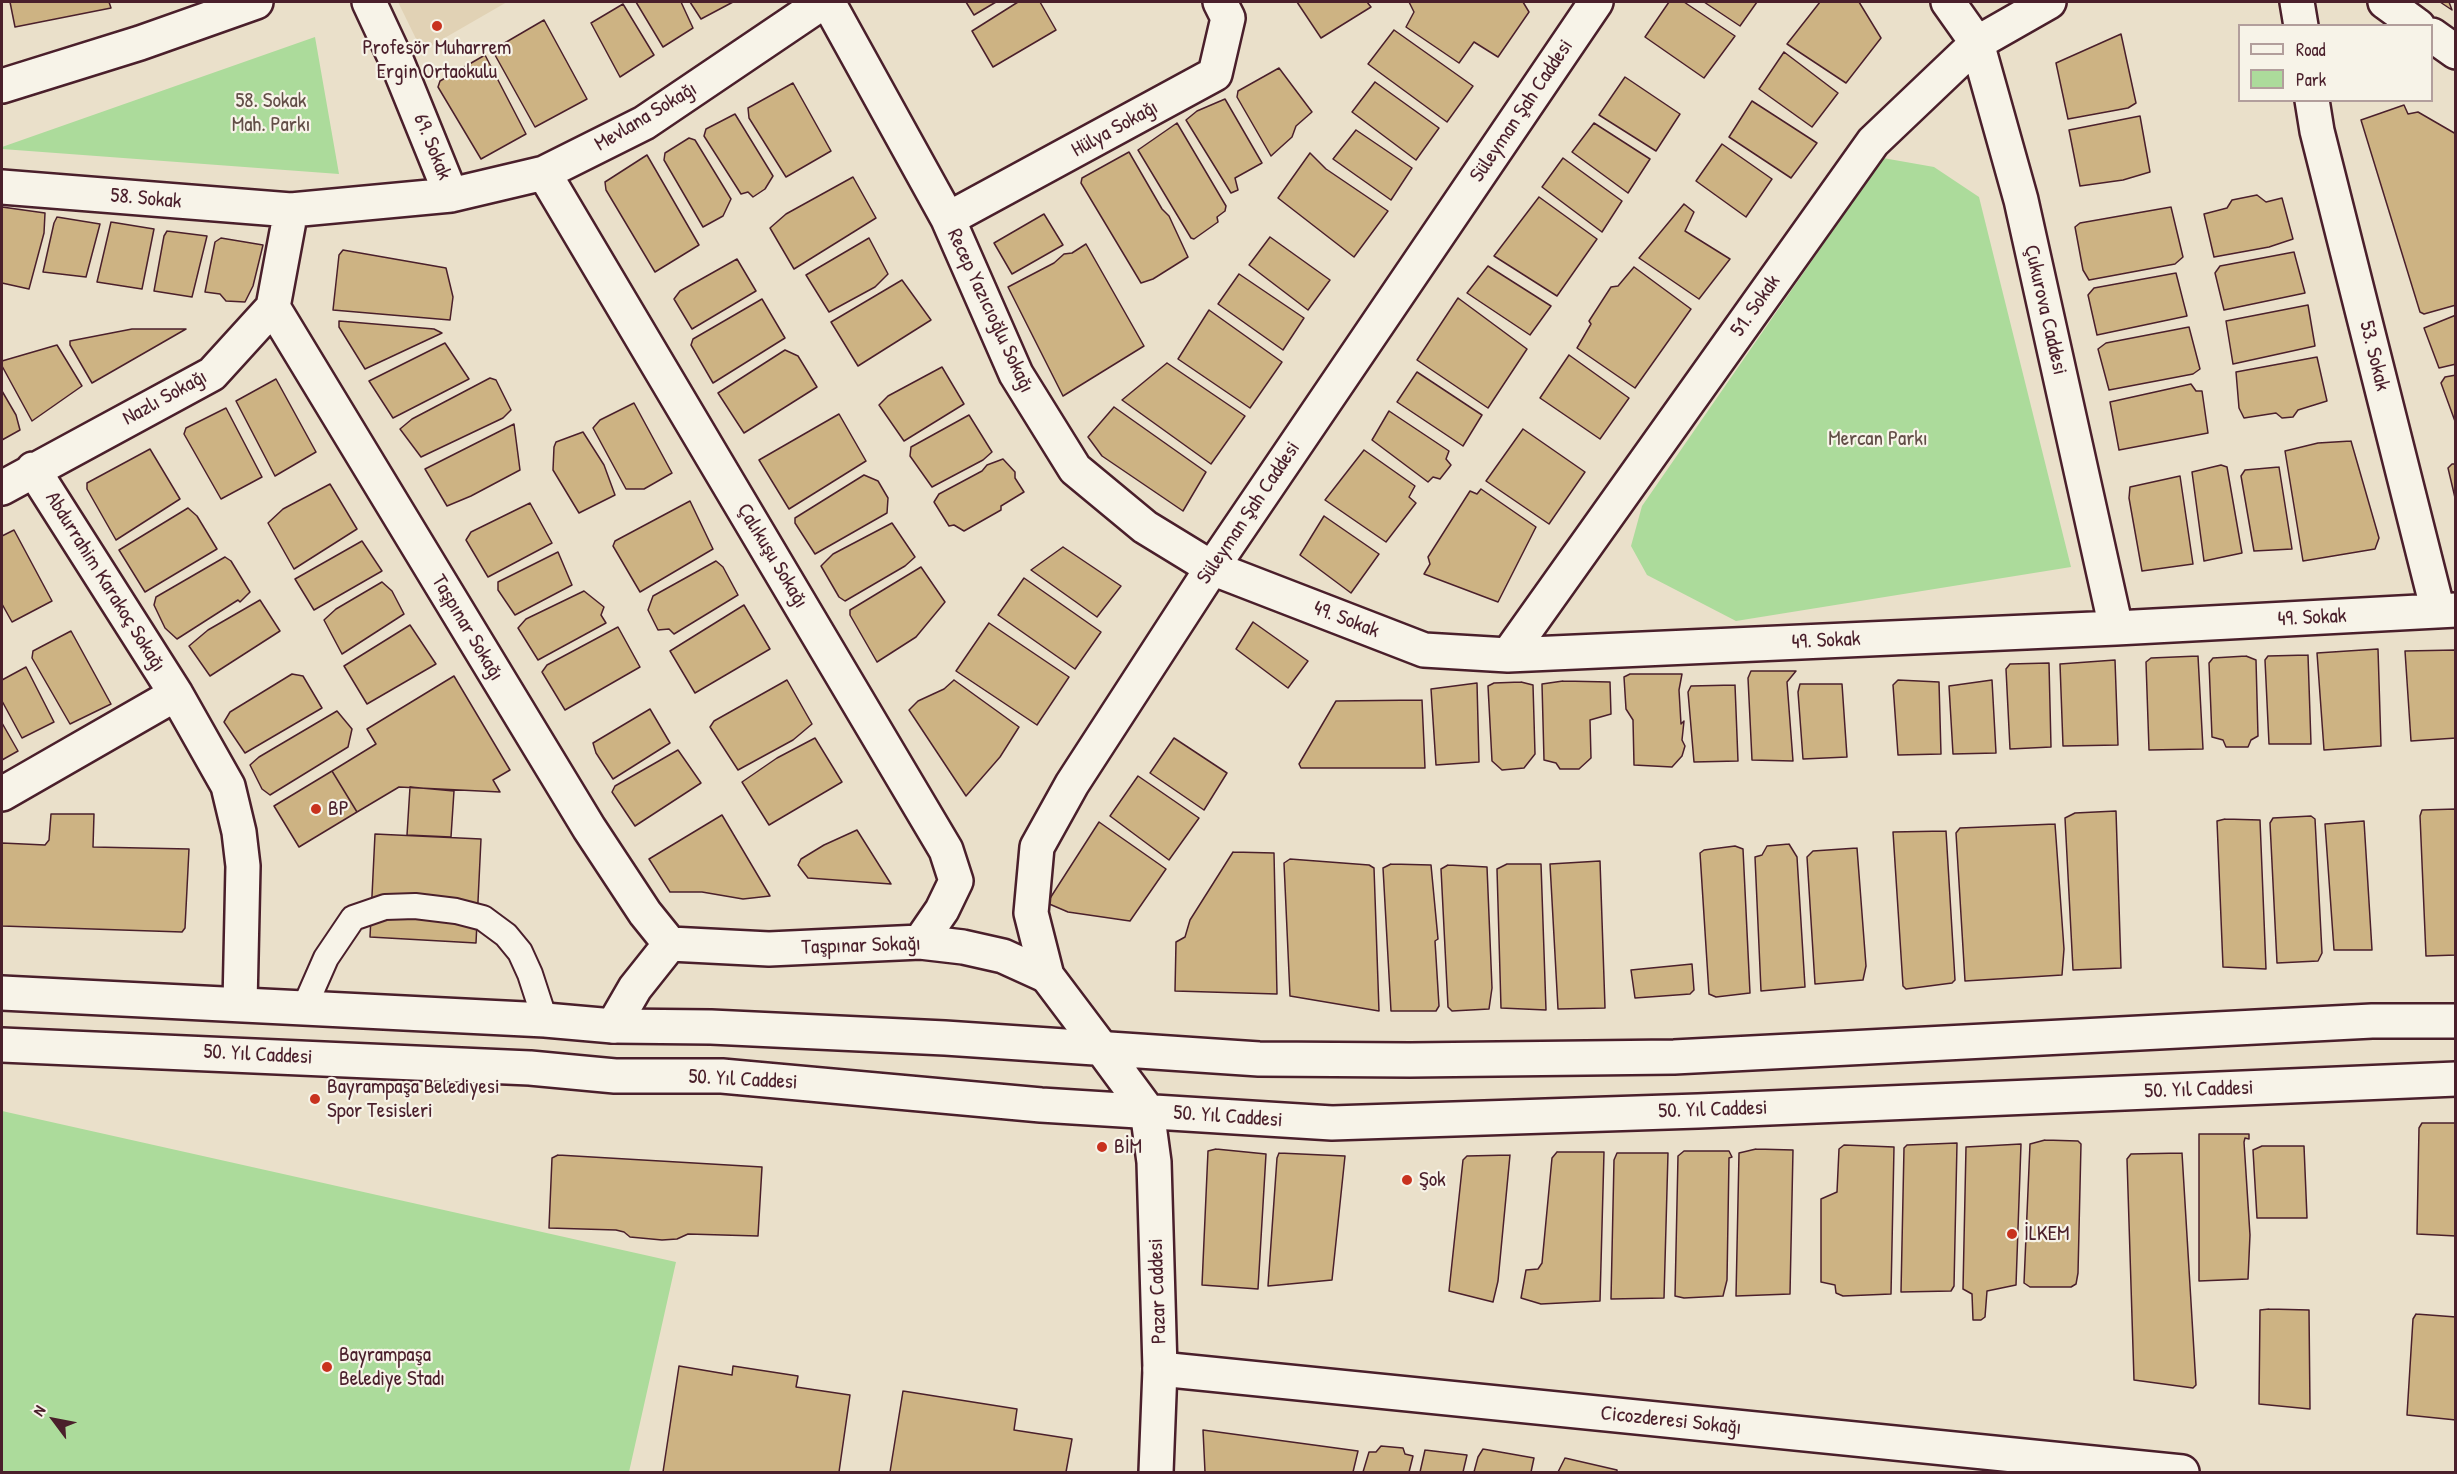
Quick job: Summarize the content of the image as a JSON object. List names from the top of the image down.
{
  "streets": {
    "street": [
      "Süleyman Şah Caddesi",
      "Mevlana Sokağı",
      "Hülya Sokağı",
      "69. Sokak",
      "58. Sokak",
      "51. Sokak",
      "Çukurova Caddesi",
      "Recep Yazıcıoğlu Sokağı",
      "53. Sokak",
      "Nazlı Sokağı",
      "Çalıkuşu Sokağı",
      "Abdurrahim Karakoç Sokağı",
      "49. Sokak",
      "Taşpınar Sokağı",
      "50. Yıl Caddesi",
      "Pazar Caddesi",
      "Cicozderesi Sokağı"
    ]
  },
  "crossings": [
    ["Süleyman Şah Caddesi", "Recep Yazıcıoğlu Sokağı"],
    ["Süleyman Şah Caddesi", "49. Sokak"],
    ["Süleyman Şah Caddesi", "Taşpınar Sokağı"],
    ["Süleyman Şah Caddesi", "50. Yıl Caddesi"],
    ["Süleyman Şah Caddesi", "Pazar Caddesi"],
    ["Mevlana Sokağı", "69. Sokak"],
    ["Mevlana Sokağı", "Çalıkuşu Sokağı"],
    ["Hülya Sokağı", "Recep Yazıcıoğlu Sokağı"],
    ["51. Sokak", "Çukurova Caddesi"],
    ["51. Sokak", "49. Sokak"],
    ["Çukurova Caddesi", "49. Sokak"],
    ["Recep Yazıcıoğlu Sokağı", "49. Sokak"],
    ["53. Sokak", "49. Sokak"],
    ["Nazlı Sokağı", "Abdurrahim Karakoç Sokağı"],
    ["Nazlı Sokağı", "Taşpınar Sokağı"],
    ["Çalıkuşu Sokağı", "Taşpınar Sokağı"],
    ["50. Yıl Caddesi", "Pazar Caddesi"],
    ["Pazar Caddesi", "Cicozderesi Sokağı"]
  ],
  "parks": ["58. Sokak Mah. Parkı", "Mercan Parkı"],
  "places": [
    "Profesör Muharrem Ergin Ortaokulu",
    "BP",
    "Bayrampaşa Belediyesi Spor Tesisleri",
    "BİM",
    "Şok",
    "İLKEM",
    "Bayrampaşa Belediye Stadı"
  ],
  "legend": ["Road", "Park"],
  "north": "top left"
}
